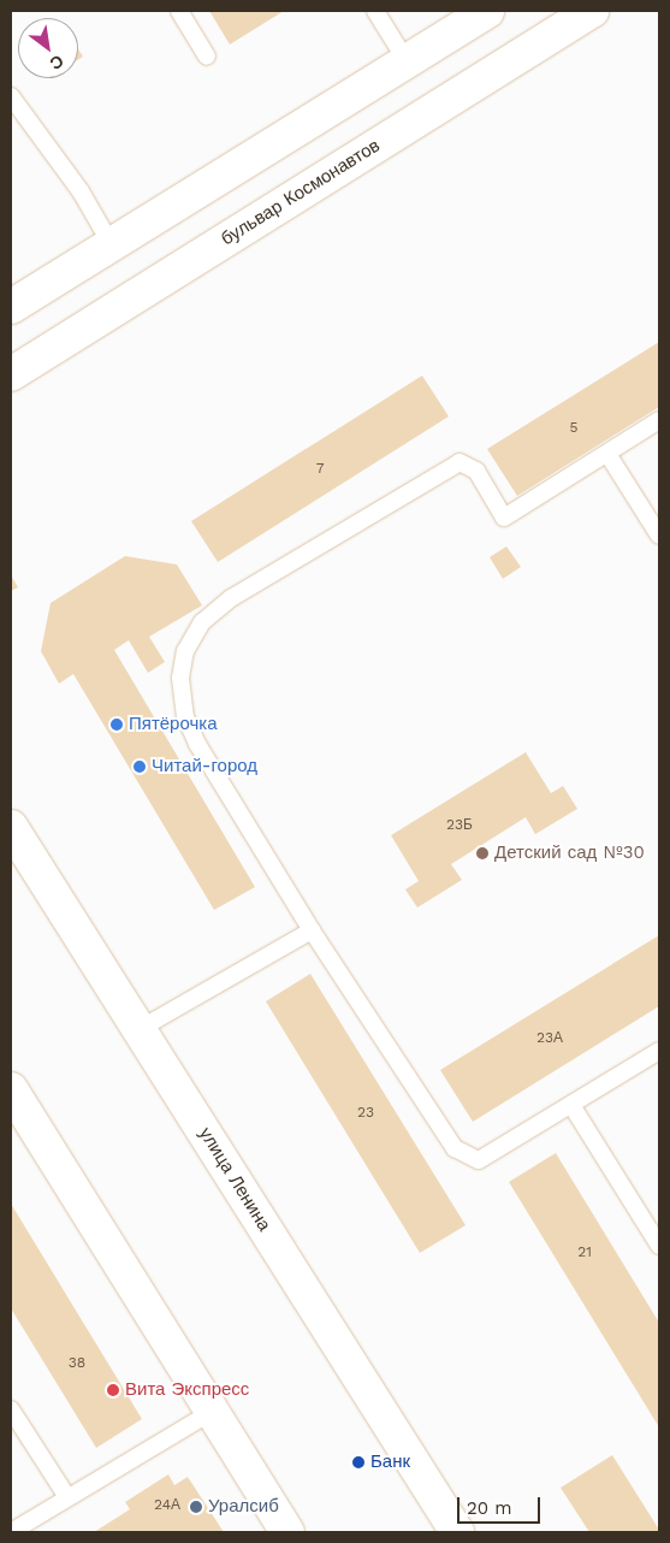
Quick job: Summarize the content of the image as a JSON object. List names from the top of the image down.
{
  "streets": {
    "street": ["бульвар Космонавтов", "улица Ленина"]
  },
  "places": [
    "Пятёрочка",
    "Читай-город",
    "Детский сад №30",
    "Вита Экспресс",
    "Банк",
    "Уралсиб"
  ],
  "house_numbers": [
    "5",
    "7",
    "23Б",
    "23А",
    "23",
    "21",
    "38",
    "24А"
  ],
  "scale_bar": "20 m",
  "north": "bottom right"
}
